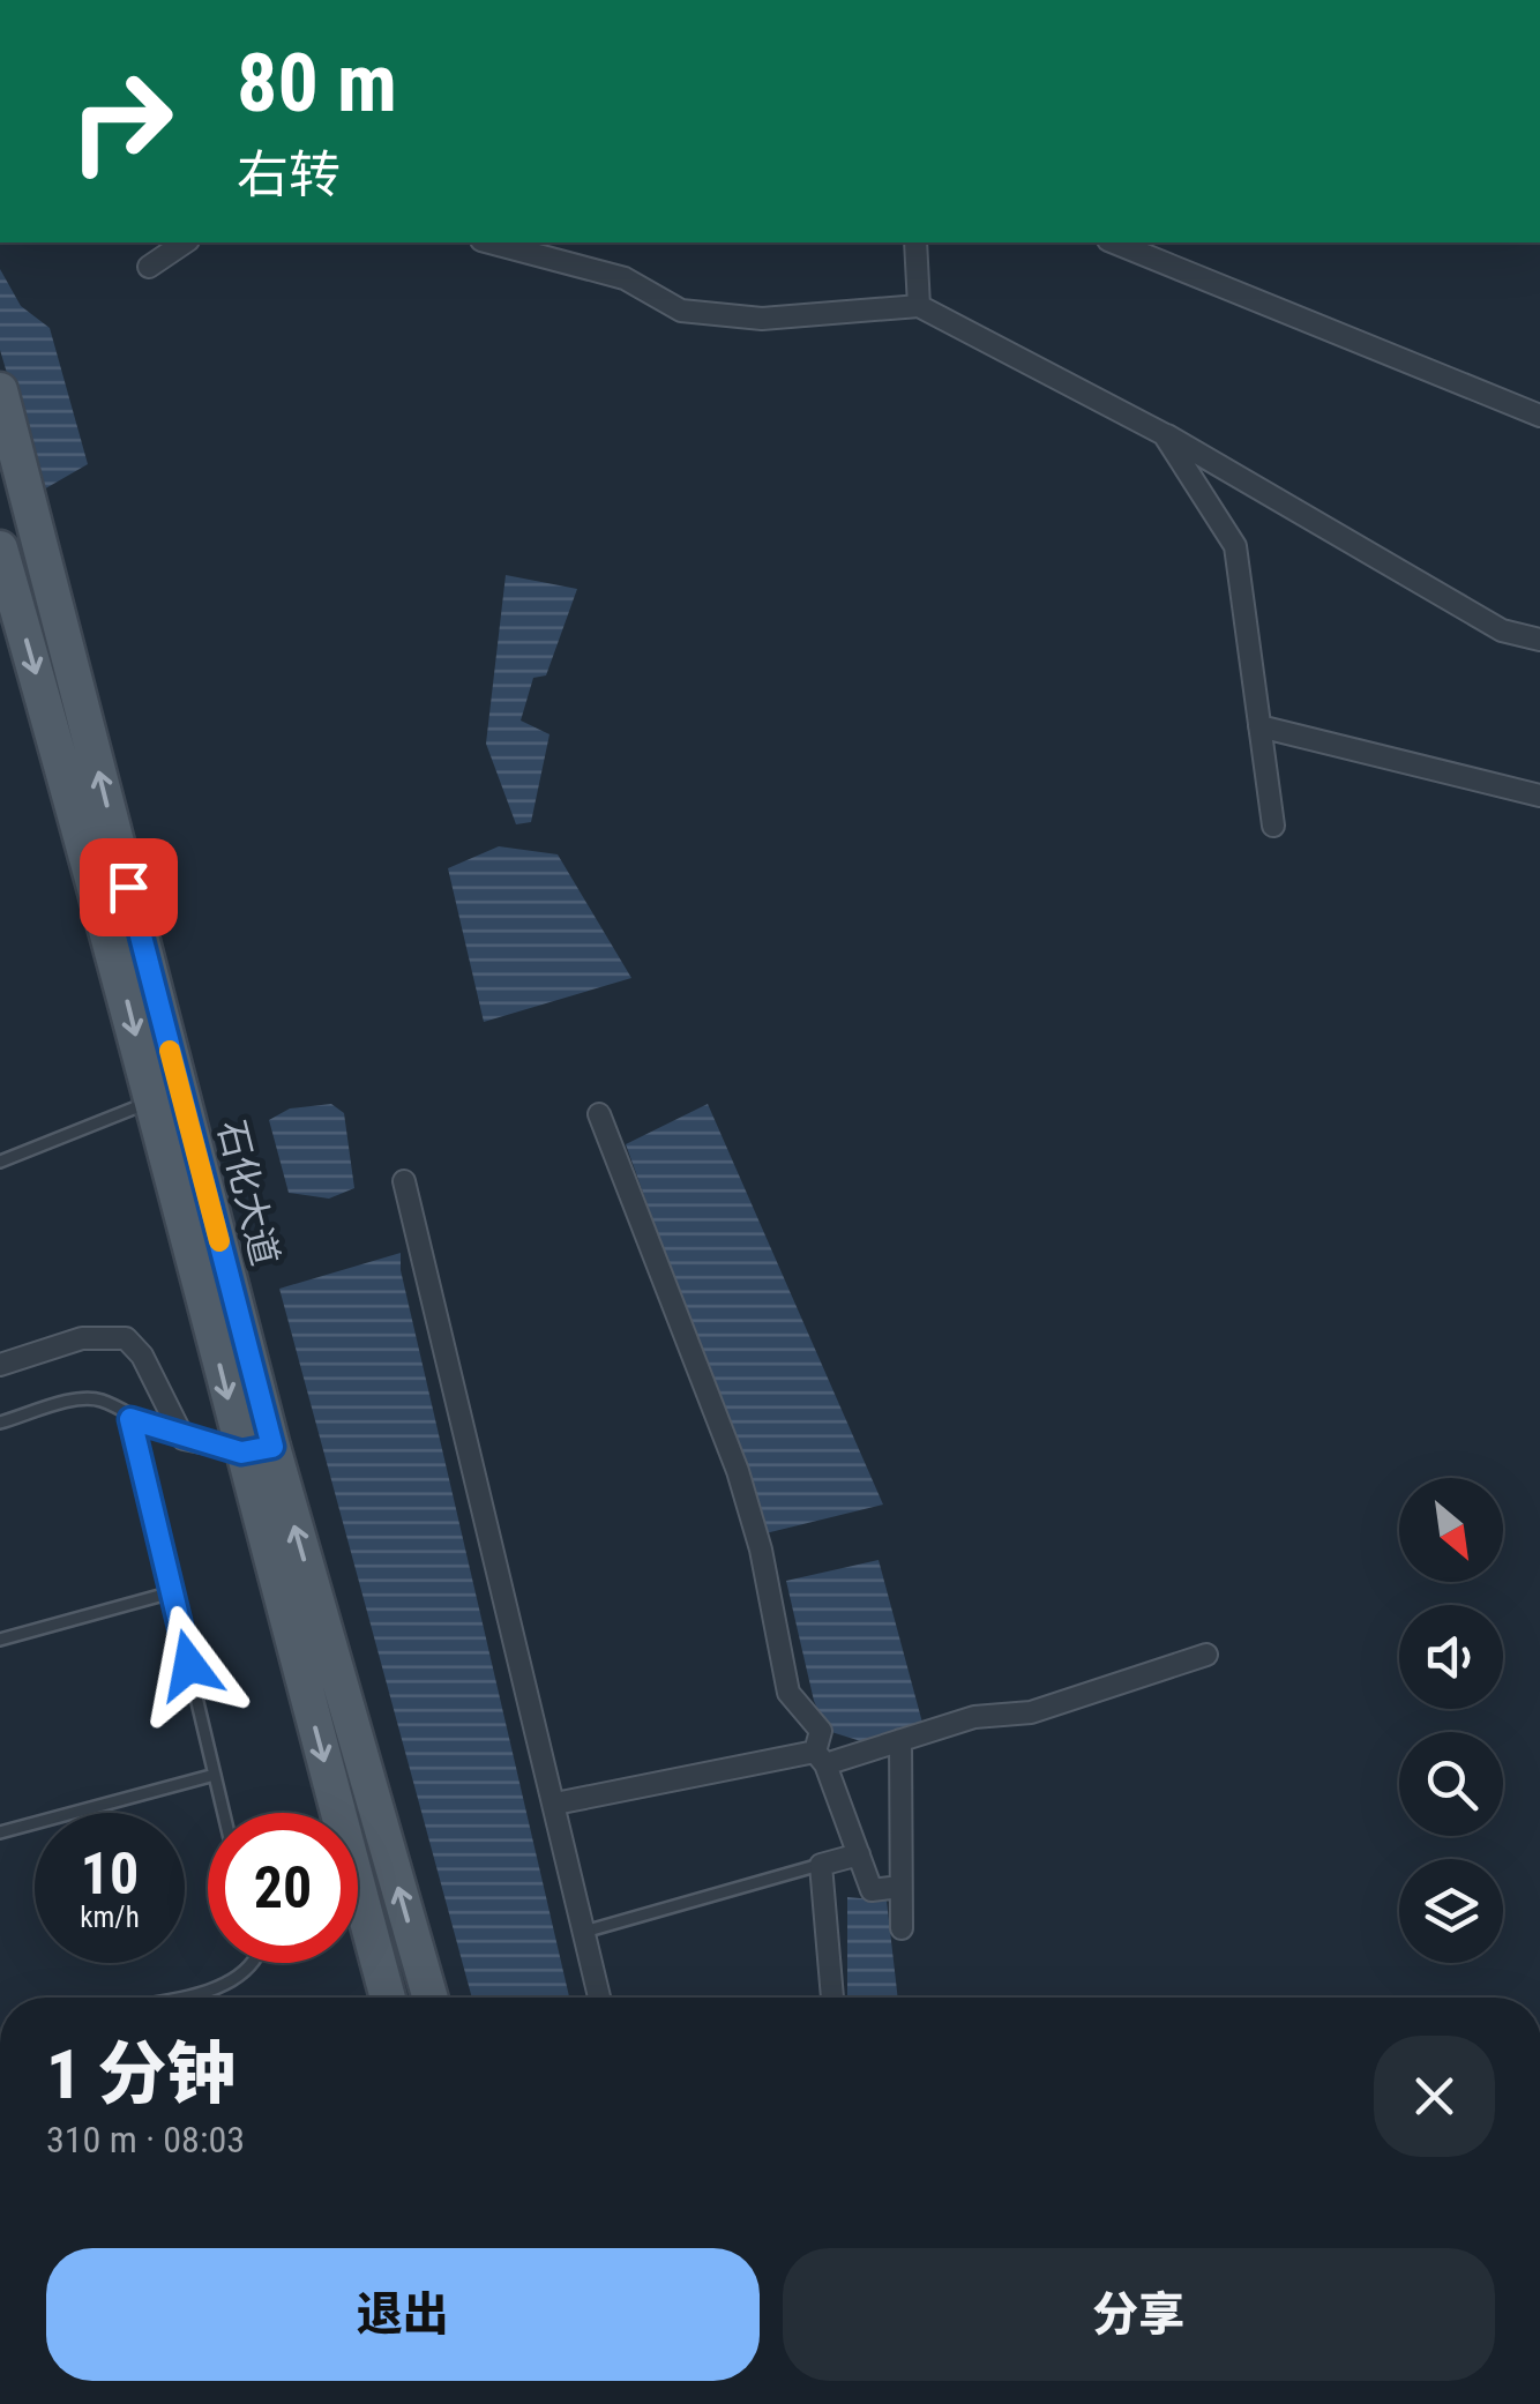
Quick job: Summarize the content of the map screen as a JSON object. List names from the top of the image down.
{
  "streets": {
    "main road": ["石化大道"]
  },
  "north": "bottom right",
  "page": {
    "turn": ["80 m", "右转"],
    "speed": "10 km/h",
    "limit": "20",
    "heading": ["1 分钟", "310 m · 08:03"],
    "buttons": ["退出", "分享"]
  }
}
